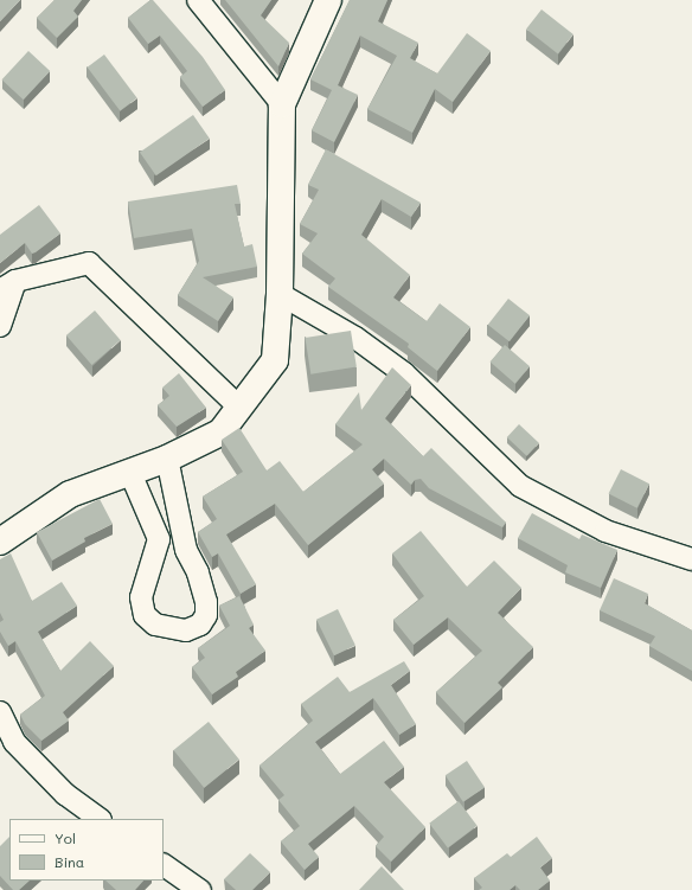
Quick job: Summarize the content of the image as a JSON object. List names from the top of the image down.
{
  "legend": ["Yol", "Bina"]
}
